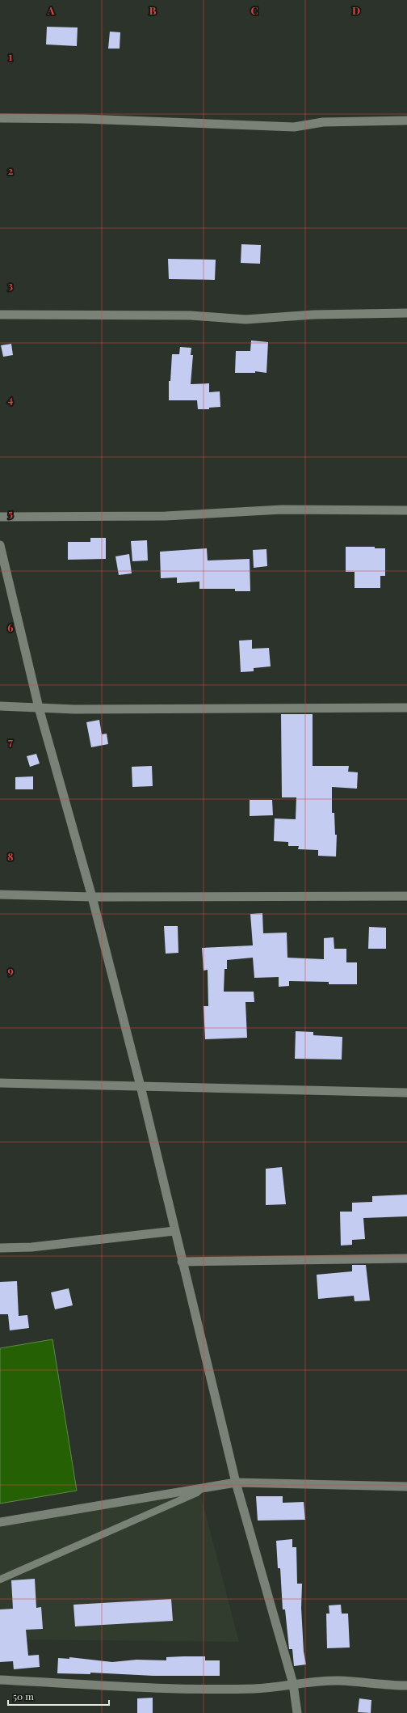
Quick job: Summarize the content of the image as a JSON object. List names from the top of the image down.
{
  "scale_bar": "50 m",
  "grid": {
    "columns": [
      "A",
      "B",
      "C",
      "D"
    ],
    "rows": [
      "1",
      "2",
      "3",
      "4",
      "5",
      "6",
      "7",
      "8",
      "9"
    ]
  }
}
